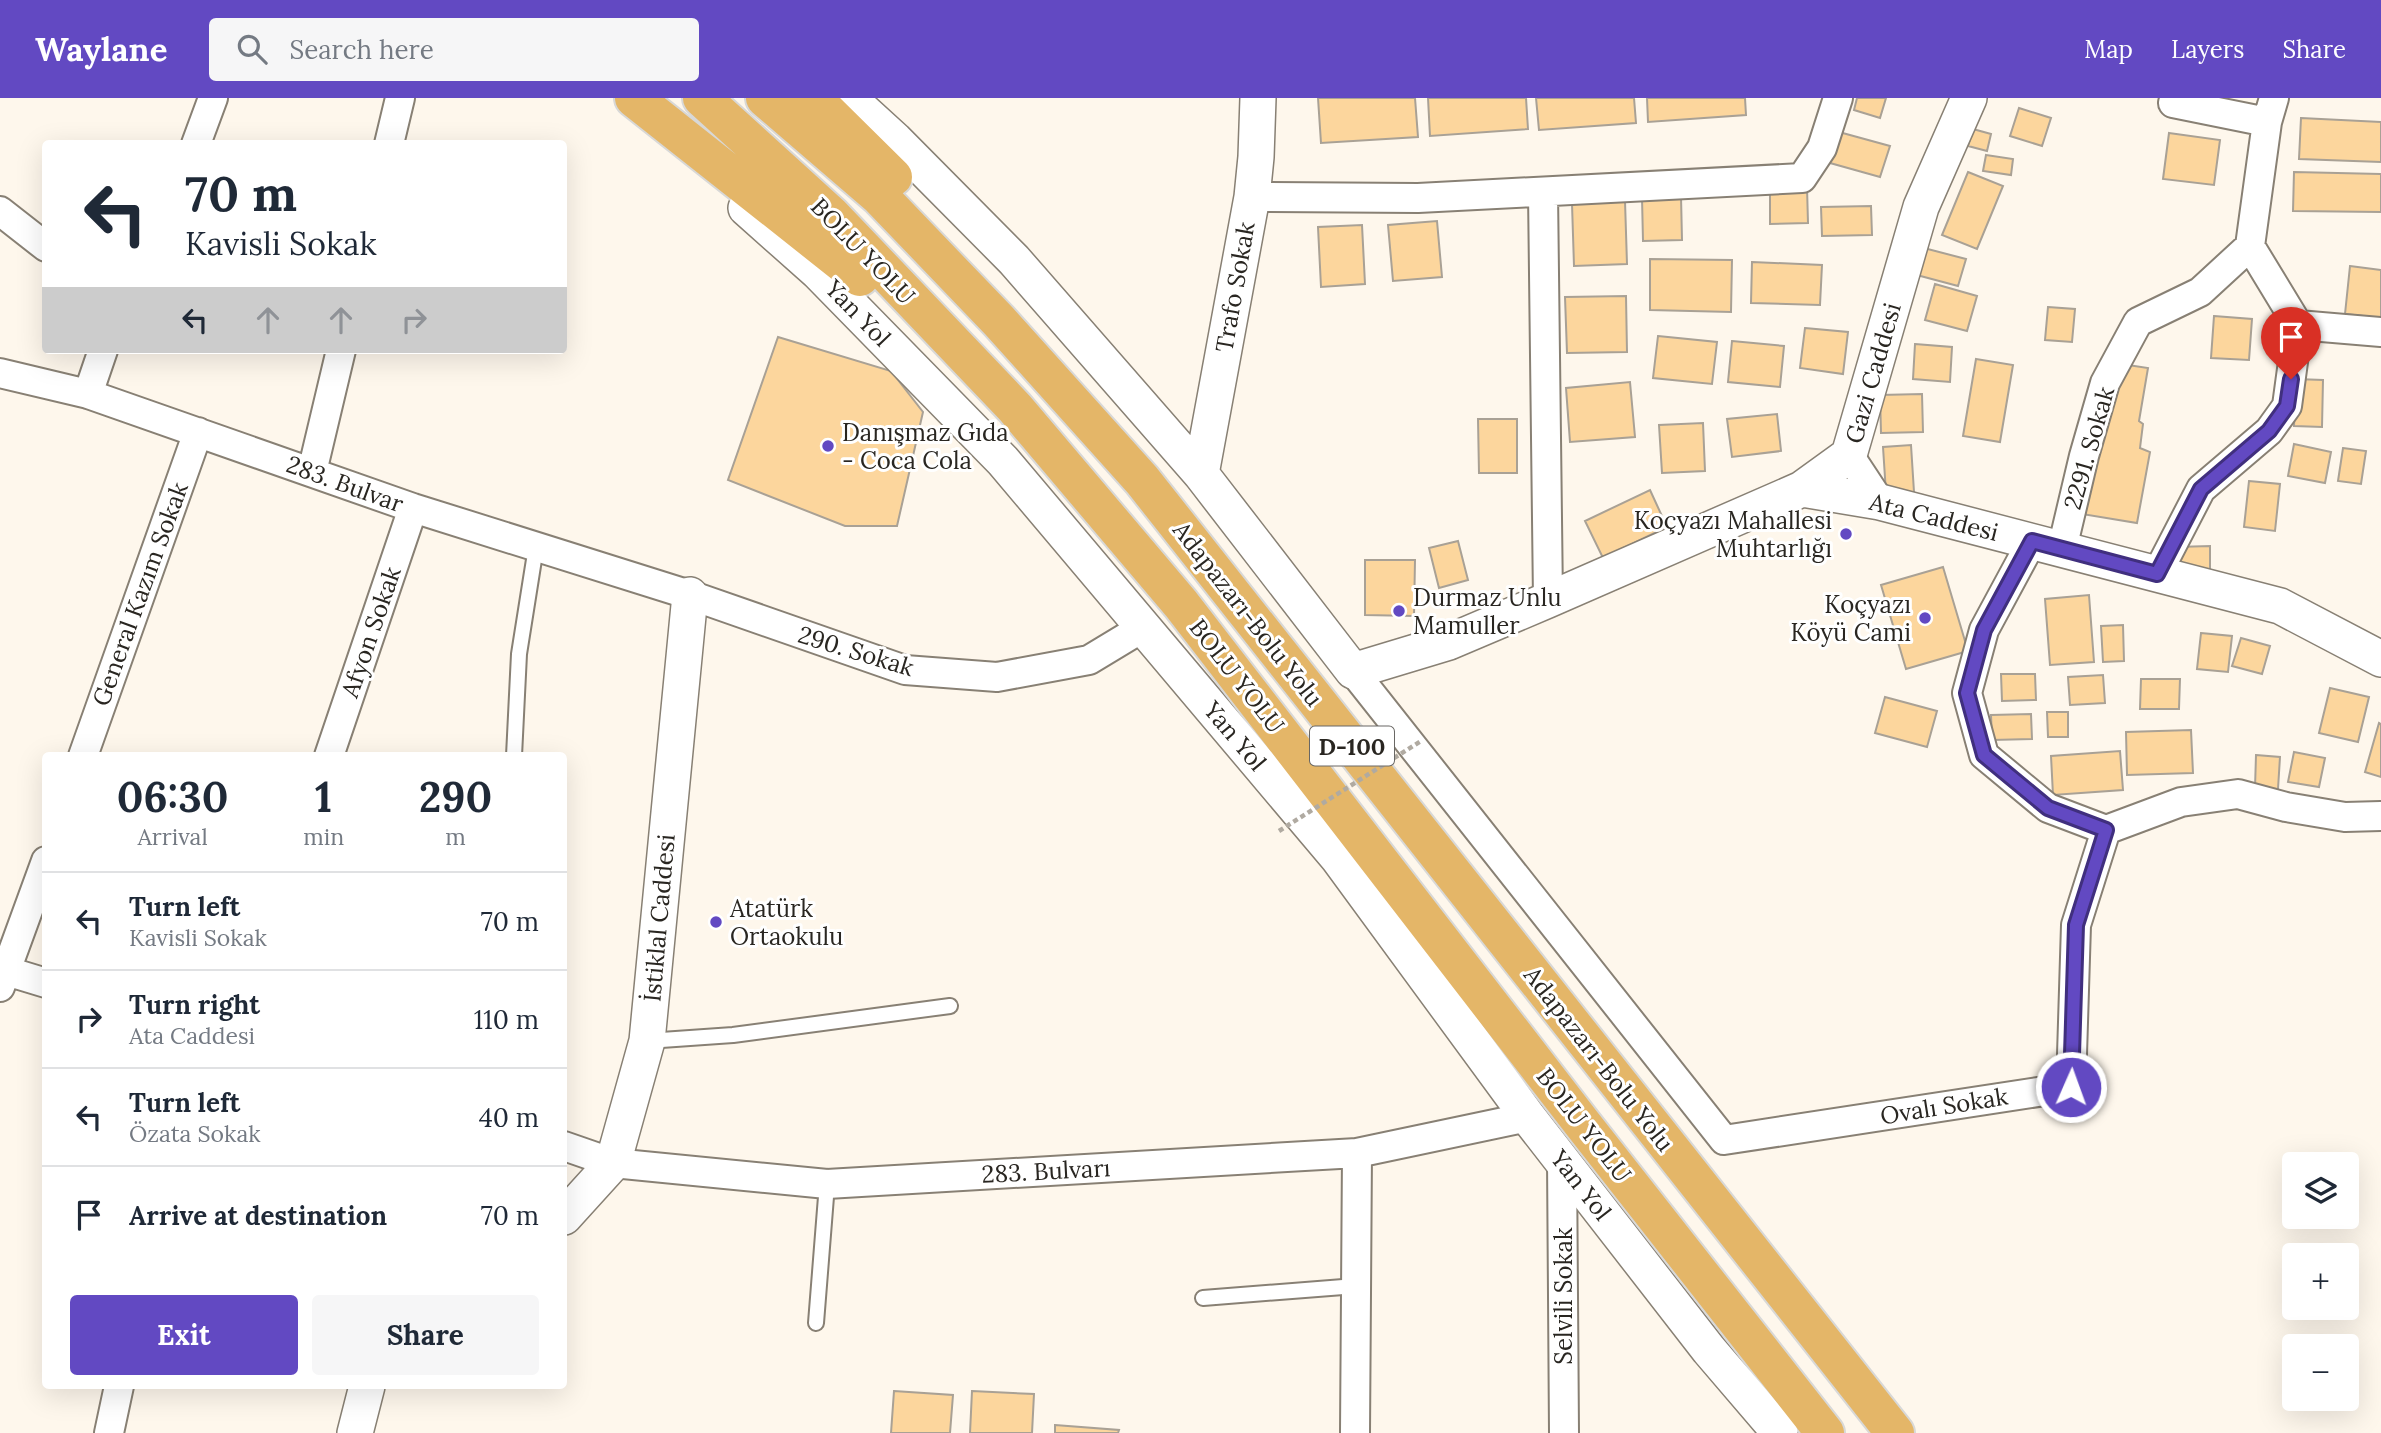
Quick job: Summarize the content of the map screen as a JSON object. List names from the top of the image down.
{
  "streets": {
    "highway": ["BOLU YOLU", "Adapazarı-Bolu Yolu", "D-100"],
    "street": [
      "Trafo Sokak",
      "Yan Yol",
      "Gazi Caddesi",
      "2291. Sokak",
      "283. Bulvar",
      "Ata Caddesi",
      "General Kazım Sokak",
      "Afyon Sokak",
      "290. Sokak",
      "İstiklal Caddesi",
      "Ovalı Sokak",
      "283. Bulvarı",
      "Selvili Sokak"
    ]
  },
  "crossings": [
    ["Yan Yol", "290. Sokak"],
    ["Yan Yol", "283. Bulvarı"],
    ["Yan Yol", "Selvili Sokak"],
    ["Gazi Caddesi", "Ata Caddesi"],
    ["Gazi Caddesi", "Ovalı Sokak"],
    ["2291. Sokak", "Ata Caddesi"],
    ["2291. Sokak", "Ovalı Sokak"],
    ["283. Bulvar", "General Kazım Sokak"],
    ["283. Bulvar", "Afyon Sokak"],
    ["283. Bulvar", "290. Sokak"],
    ["283. Bulvar", "İstiklal Caddesi"],
    ["290. Sokak", "İstiklal Caddesi"],
    ["İstiklal Caddesi", "283. Bulvarı"]
  ],
  "places": [
    "Danışmaz Gıda - Coca Cola",
    "Koçyazı Mahallesi Muhtarlığı",
    "Durmaz Unlu Mamuller",
    "Koçyazı Köyü Cami",
    "Atatürk Ortaokulu"
  ],
  "page": {
    "header": "Waylane",
    "search": "Search here",
    "nav": ["Map", "Layers", "Share"],
    "turn": ["70 m", "Kavisli Sokak"],
    "eta": [
      "06:30",
      "Arrival",
      "1",
      "min",
      "290",
      "m"
    ],
    "list": [
      {
        "name": "Turn left",
        "note": "Kavisli Sokak",
        "value": "70 m"
      },
      {
        "name": "Turn right",
        "note": "Ata Caddesi",
        "value": "110 m"
      },
      {
        "name": "Turn left",
        "note": "Özata Sokak",
        "value": "40 m"
      },
      {
        "name": "Arrive at destination",
        "value": "70 m"
      }
    ],
    "map_buttons": ["+", "−"],
    "buttons": ["Exit", "Share"]
  }
}
